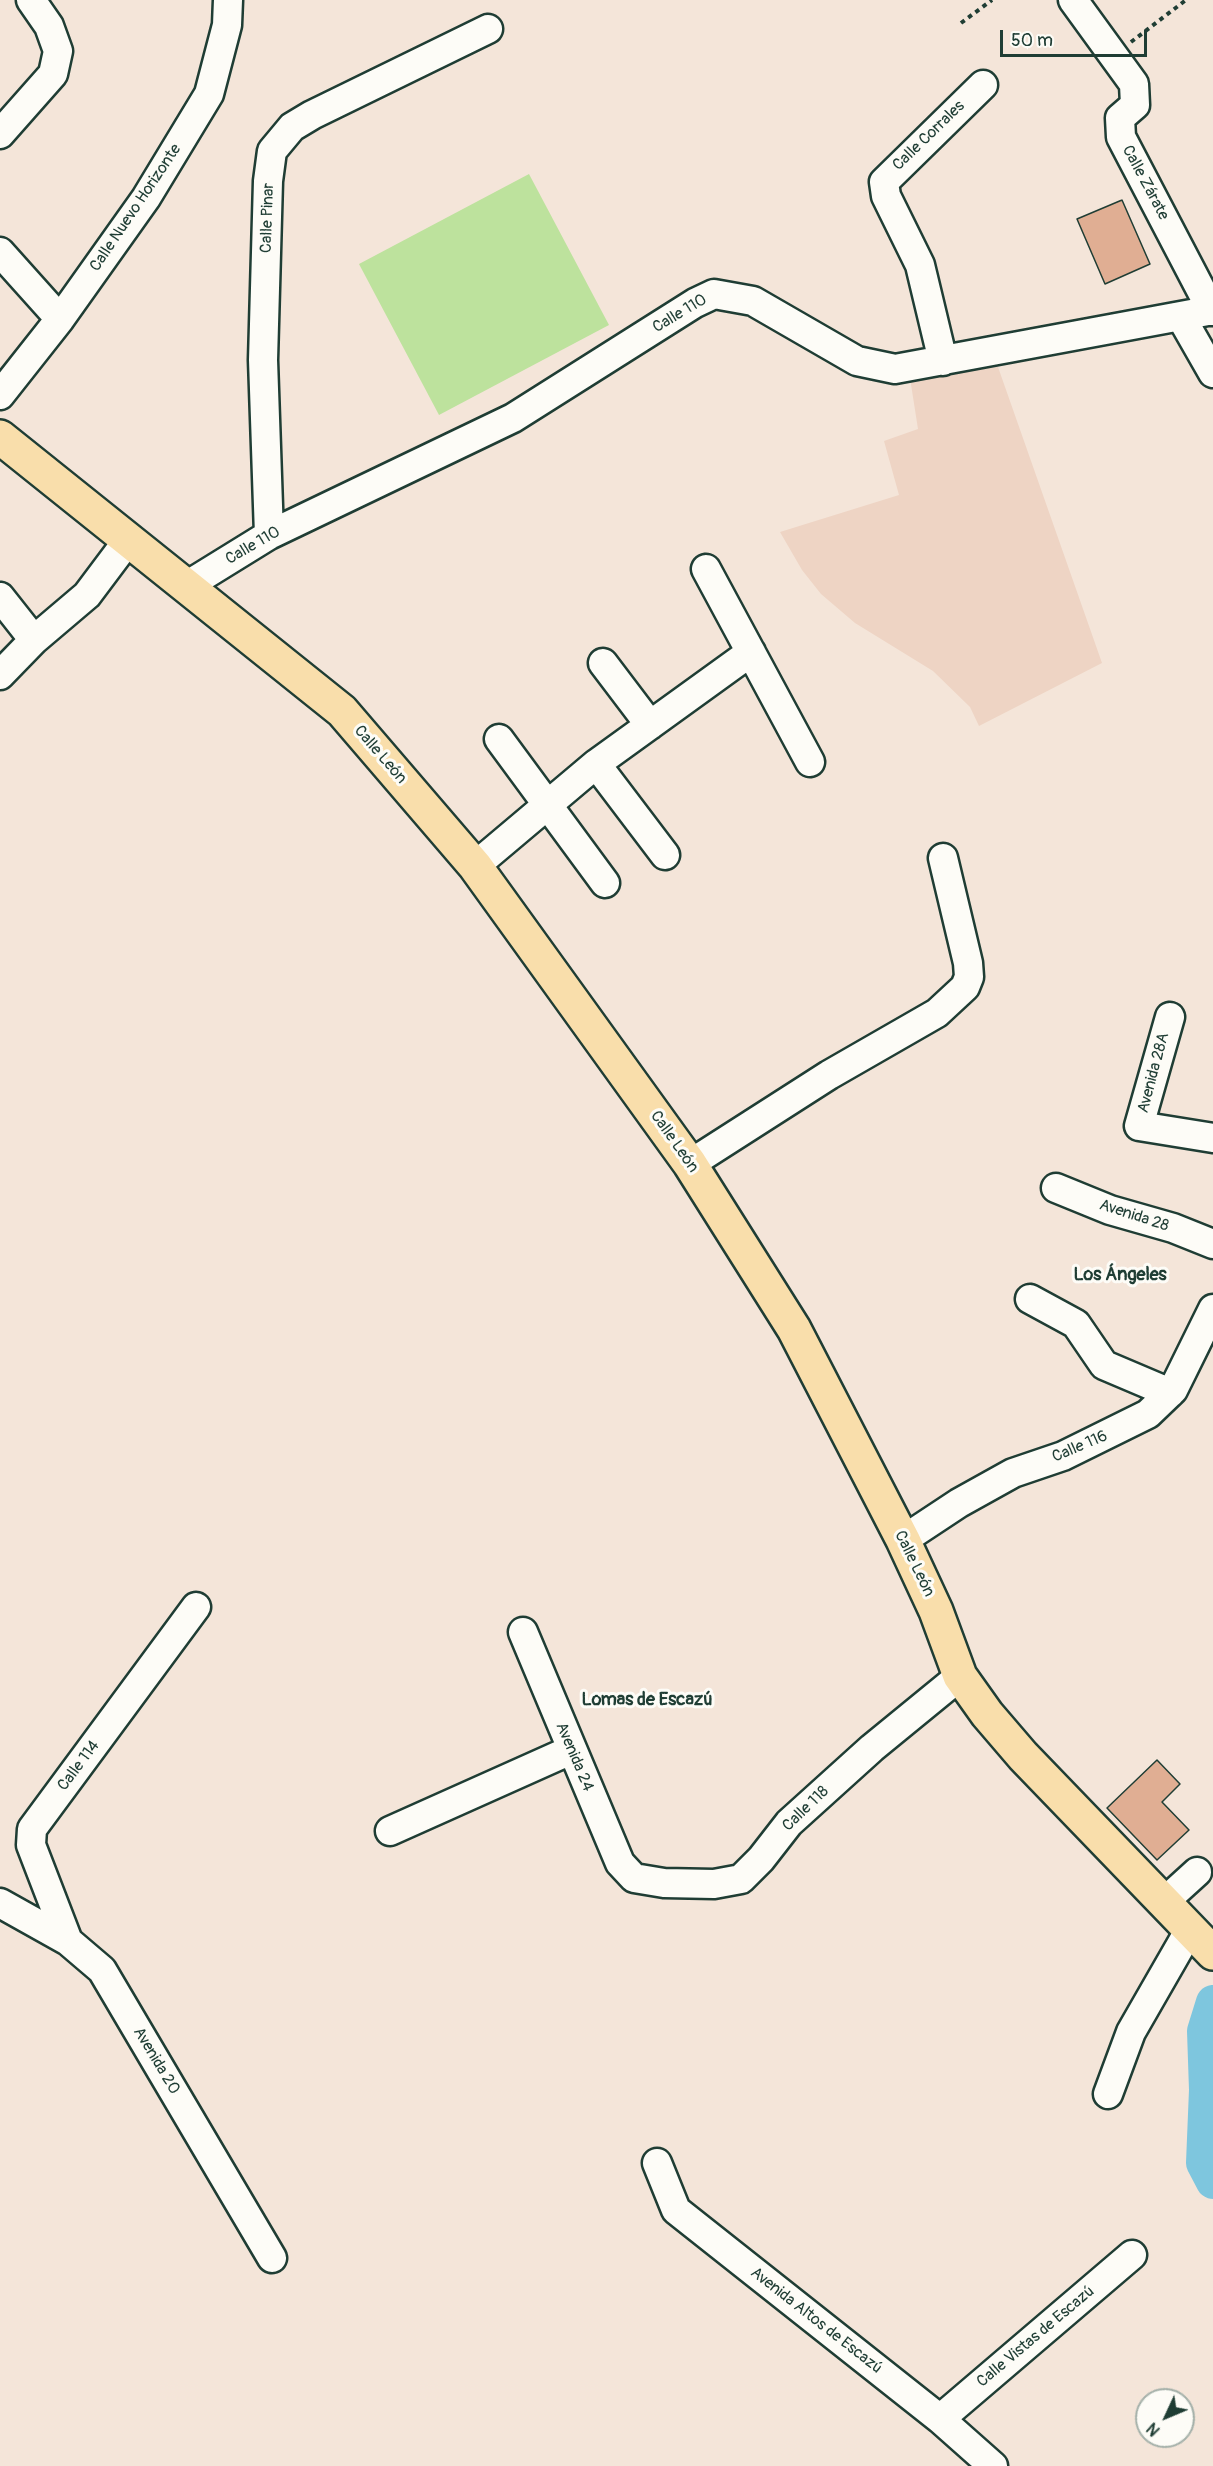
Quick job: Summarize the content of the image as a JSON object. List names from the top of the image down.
{
  "streets": {
    "main road": ["Calle León"],
    "street": [
      "Calle Corrales",
      "Calle Zárate",
      "Calle Nuevo Horizonte",
      "Calle Pinar",
      "Calle 110",
      "Avenida 28A",
      "Avenida 28",
      "Calle 116",
      "Avenida 24",
      "Calle 114",
      "Calle 118",
      "Avenida 20",
      "Avenida Altos de Escazú",
      "Calle Vistas de Escazú"
    ]
  },
  "crossings": [
    ["Calle Corrales", "Calle 110"],
    ["Calle Zárate", "Calle 110"],
    ["Calle Pinar", "Calle 110"],
    ["Calle 110", "Calle León"],
    ["Calle León", "Calle 116"],
    ["Calle León", "Calle 118"],
    ["Avenida 24", "Calle 118"],
    ["Calle 114", "Avenida 20"],
    ["Avenida Altos de Escazú", "Calle Vistas de Escazú"]
  ],
  "districts": ["Los Ángeles", "Lomas de Escazú"],
  "scale_bar": "50 m",
  "north": "bottom left"
}
